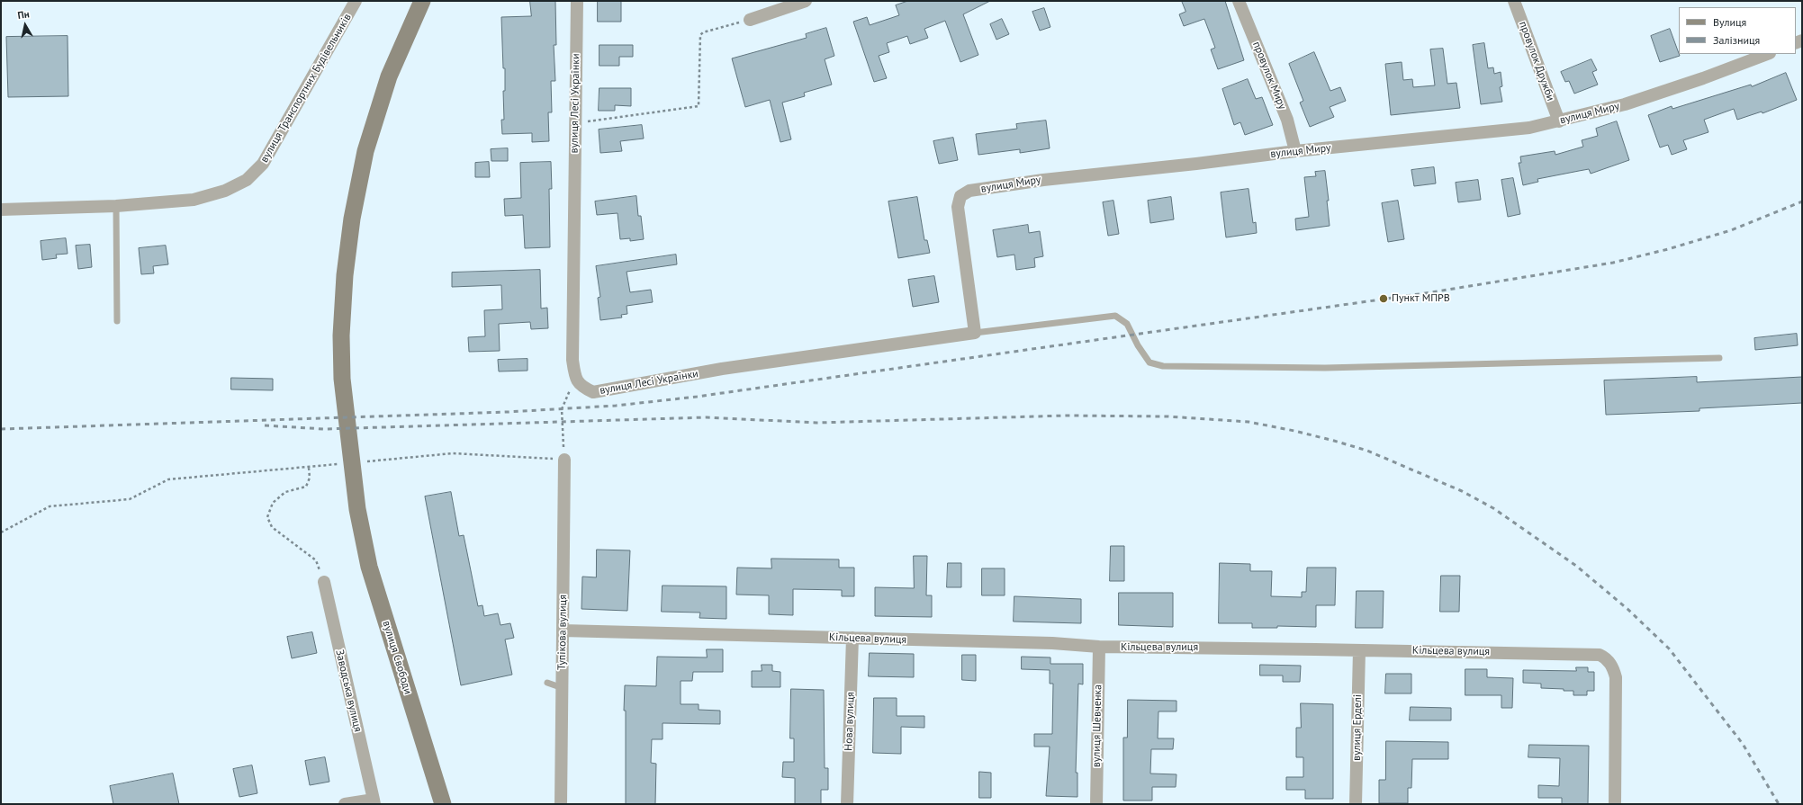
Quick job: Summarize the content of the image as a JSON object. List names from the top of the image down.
{
  "streets": {
    "main road": ["вулиця Свободи"],
    "street": [
      "провулок Дружби",
      "провулок Миру",
      "вулиця Транспортних Будівельників",
      "вулиця Лесі Українки",
      "вулиця Миру",
      "Тупікова вулиця",
      "Кільцева вулиця",
      "Заводська вулиця",
      "Нова вулиця",
      "вулиця Шевченка",
      "вулиця Ерделі"
    ]
  },
  "crossings": [
    ["провулок Дружби", "вулиця Миру"],
    ["провулок Миру", "вулиця Миру"],
    ["вулиця Лесі Українки", "вулиця Миру"],
    ["Тупікова вулиця", "Кільцева вулиця"],
    ["Кільцева вулиця", "Нова вулиця"],
    ["Кільцева вулиця", "вулиця Шевченка"],
    ["Кільцева вулиця", "вулиця Ерделі"]
  ],
  "places": ["Пункт МПРВ"],
  "legend": ["Вулиця", "Залізниця"],
  "north": "top"
}
